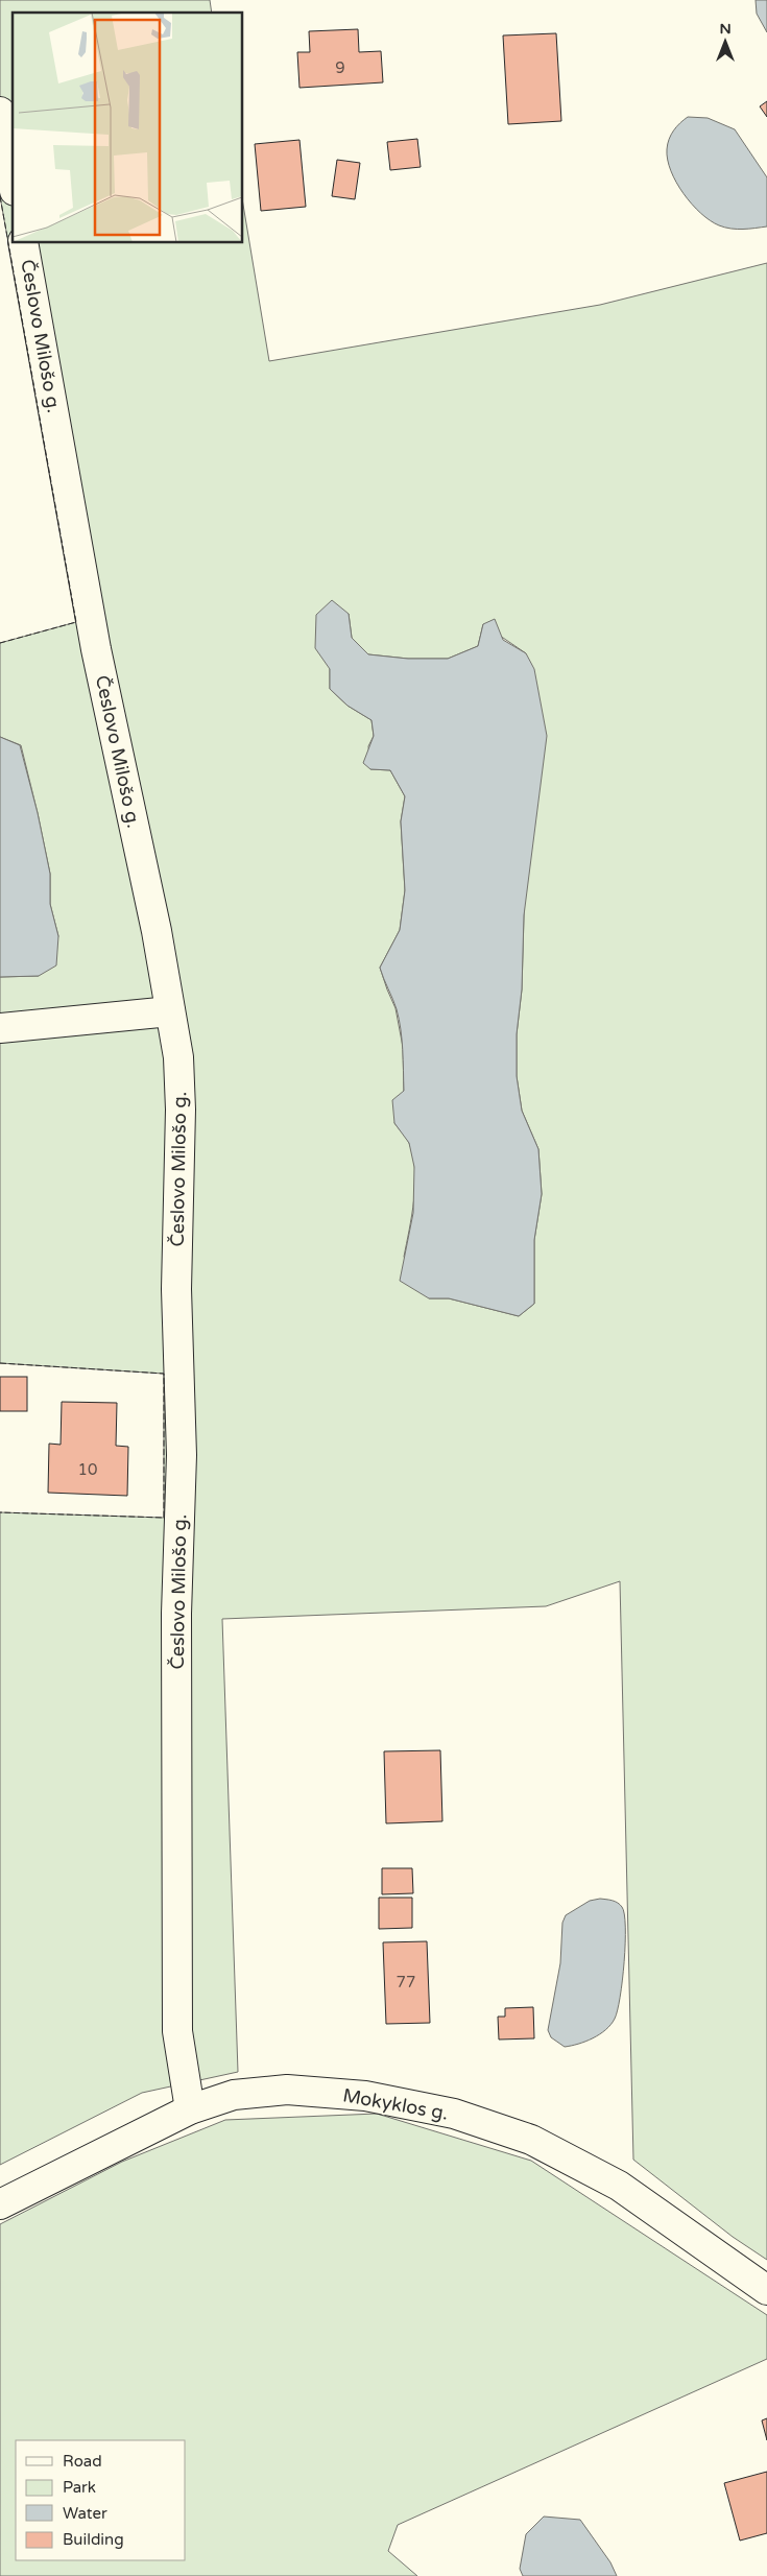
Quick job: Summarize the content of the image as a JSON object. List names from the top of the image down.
{
  "streets": {
    "street": ["Česlovo Milošo g.", "Mokyklos g."]
  },
  "crossings": [
    ["Česlovo Milošo g.", "Mokyklos g."]
  ],
  "house_numbers": ["9", "10", "77"],
  "legend": [
    "Road",
    "Park",
    "Water",
    "Building"
  ],
  "north": "top"
}
